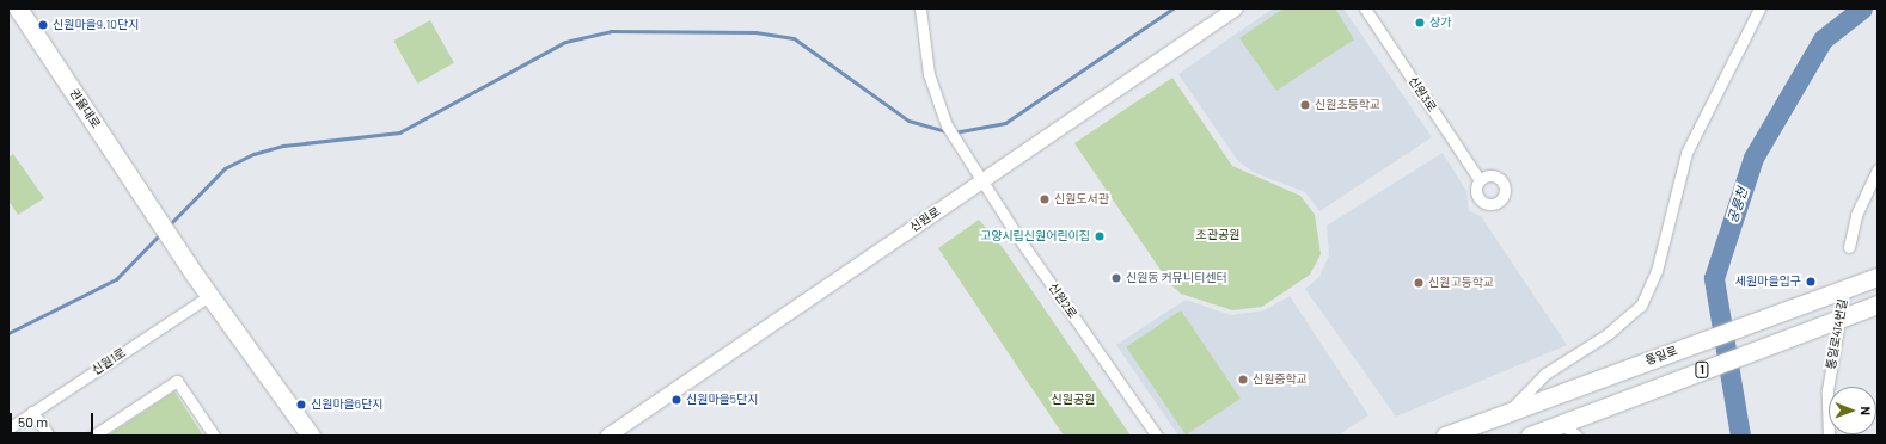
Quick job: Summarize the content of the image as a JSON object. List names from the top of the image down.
{
  "streets": {
    "main road": ["권율대로", "통일로", "1"],
    "street": [
      "신원3로",
      "신원로",
      "신원2로",
      "통일로414번길",
      "신원1로"
    ]
  },
  "crossings": [
    ["권율대로", "신원1로"],
    ["신원로", "신원2로"],
    ["통일로414번길", "통일로"],
    ["통일로414번길", "1"]
  ],
  "water": ["공릉천"],
  "parks": ["조관공원", "신원공원"],
  "places": [
    "상가",
    "신원마을9.10단지",
    "신원초등학교",
    "신원도서관",
    "고양시립신원어린이집",
    "신원동 커뮤니티센터",
    "세원마을입구",
    "신원고등학교",
    "신원중학교",
    "신원마을5단지",
    "신원마을6단지"
  ],
  "scale_bar": "50 m",
  "north": "right"
}
